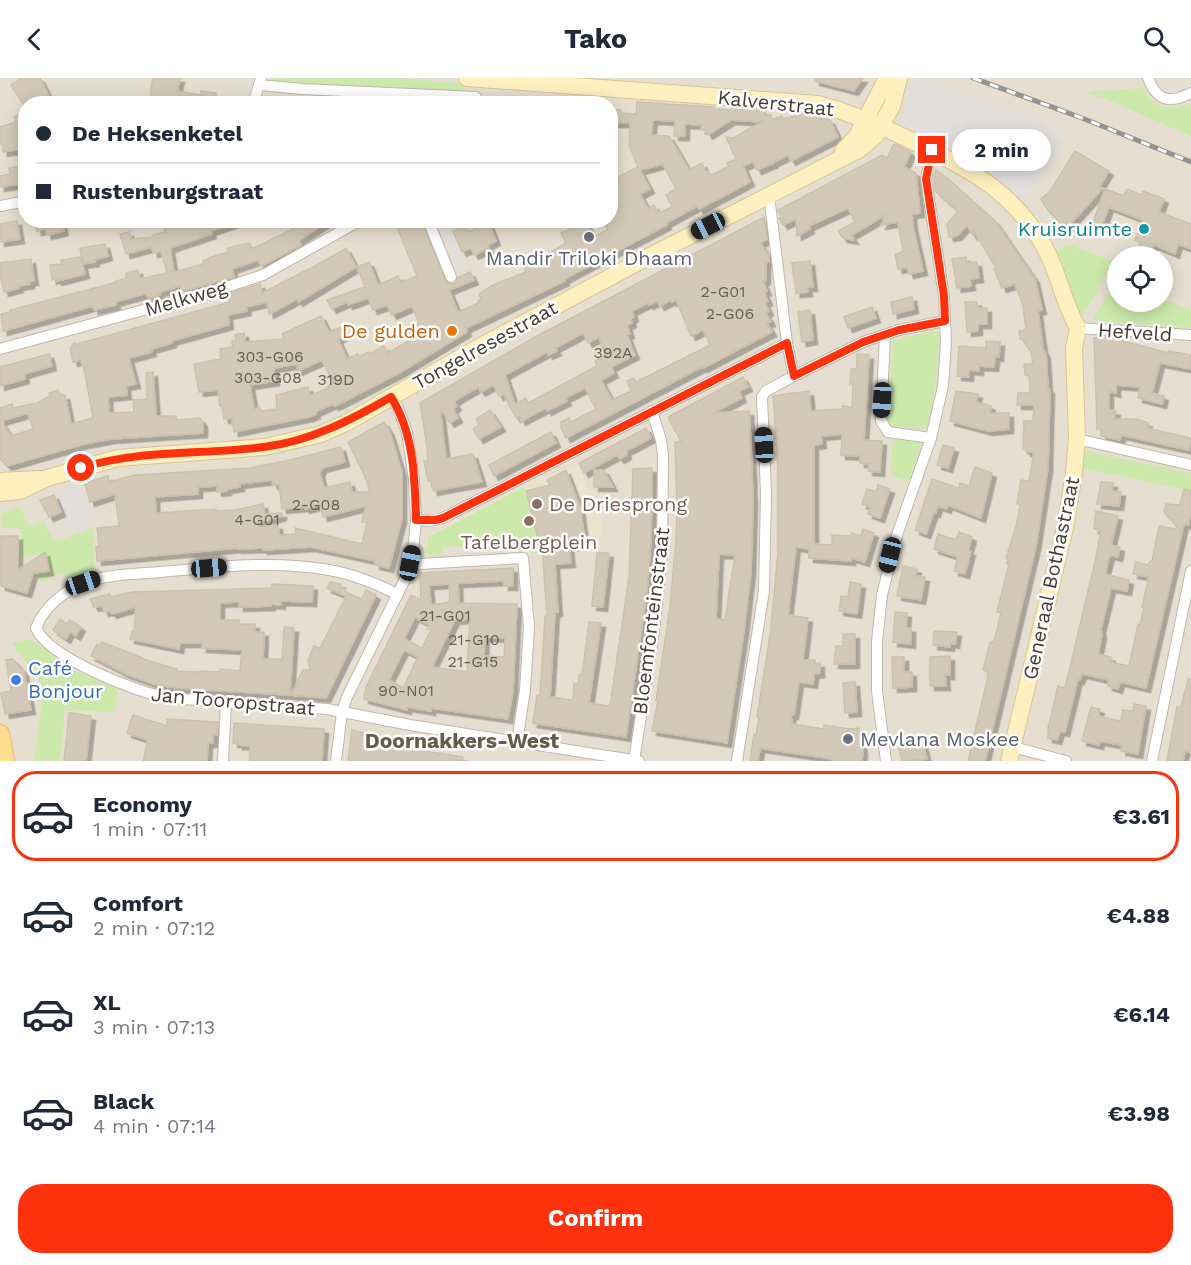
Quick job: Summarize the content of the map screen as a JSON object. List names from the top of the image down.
{
  "streets": {
    "main road": ["Kalverstraat", "Tongelresestraat", "Generaal Bothastraat"],
    "street": [
      "Melkweg",
      "Hefveld",
      "Bloemfonteinstraat",
      "Jan Tooropstraat"
    ]
  },
  "crossings": [
    ["Kalverstraat", "Tongelresestraat"],
    ["Hefveld", "Generaal Bothastraat"],
    ["Bloemfonteinstraat", "Jan Tooropstraat"]
  ],
  "districts": ["Doornakkers-West"],
  "places": [
    "Kruisruimte",
    "Mandir Triloki Dhaam",
    "De gulden",
    "De Driesprong",
    "Tafelbergplein",
    "Café Bonjour",
    "Mevlana Moskee"
  ],
  "house_numbers": [
    "2-G01",
    "2-G06",
    "392A",
    "303-G06",
    "303-G08",
    "319D",
    "2-G08",
    "4-G01",
    "21-G01",
    "21-G10",
    "21-G15",
    "90-N01"
  ],
  "page": {
    "header": "Tako",
    "banner": ["De Heksenketel", "Rustenburgstraat"],
    "bubble": "2 min",
    "list": [
      {
        "name": "Economy",
        "note": "1 min · 07:11",
        "value": "€3.61"
      },
      {
        "name": "Comfort",
        "note": "2 min · 07:12",
        "value": "€4.88"
      },
      {
        "name": "XL",
        "note": "3 min · 07:13",
        "value": "€6.14"
      },
      {
        "name": "Black",
        "note": "4 min · 07:14",
        "value": "€3.98"
      }
    ],
    "buttons": "Confirm"
  }
}
